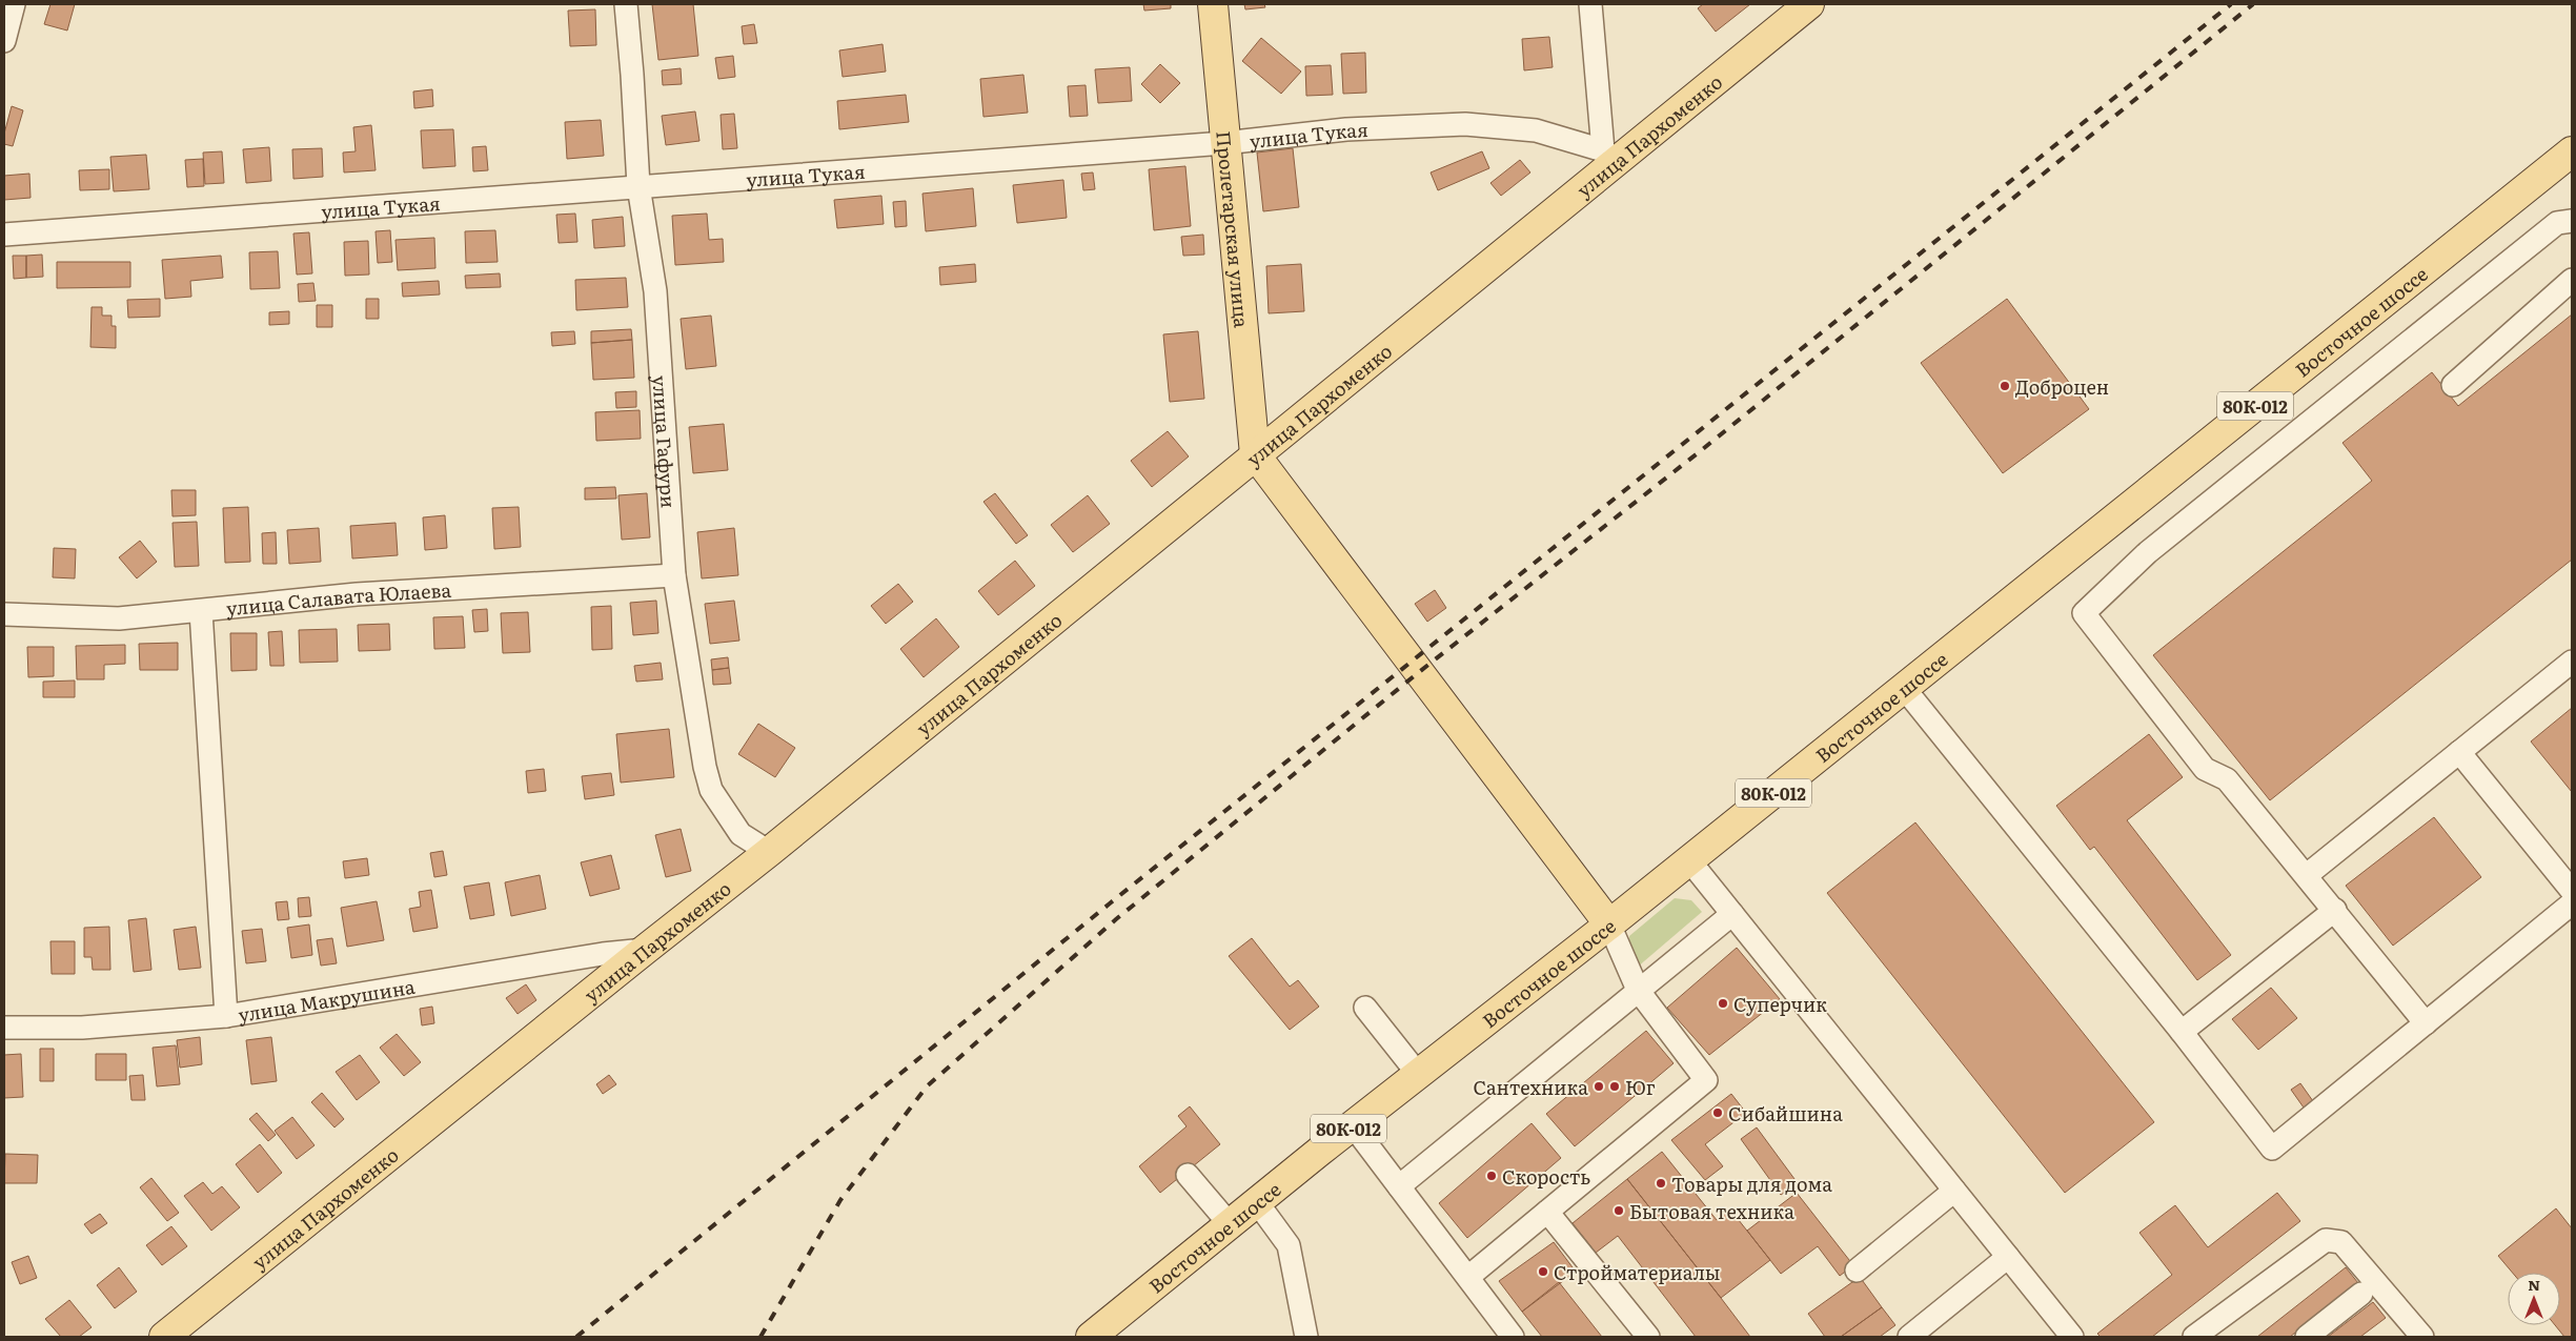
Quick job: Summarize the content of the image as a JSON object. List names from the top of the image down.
{
  "streets": {
    "main road": [
      "улица Пархоменко",
      "Пролетарская улица",
      "Восточное шоссе",
      "80К-012"
    ],
    "street": [
      "улица Тукая",
      "улица Гафури",
      "улица Салавата Юлаева",
      "улица Макрушина"
    ]
  },
  "crossings": [
    ["улица Тукая", "улица Пархоменко"],
    ["улица Тукая", "Пролетарская улица"],
    ["улица Тукая", "улица Гафури"],
    ["улица Пархоменко", "Пролетарская улица"],
    ["улица Пархоменко", "улица Гафури"],
    ["улица Пархоменко", "улица Макрушина"],
    ["улица Гафури", "улица Салавата Юлаева"]
  ],
  "places": [
    "Доброцен",
    "Суперчик",
    "Сантехника",
    "Юг",
    "Сибайшина",
    "Скорость",
    "Товары для дома",
    "Бытовая техника",
    "Стройматериалы"
  ],
  "north": "top"
}
